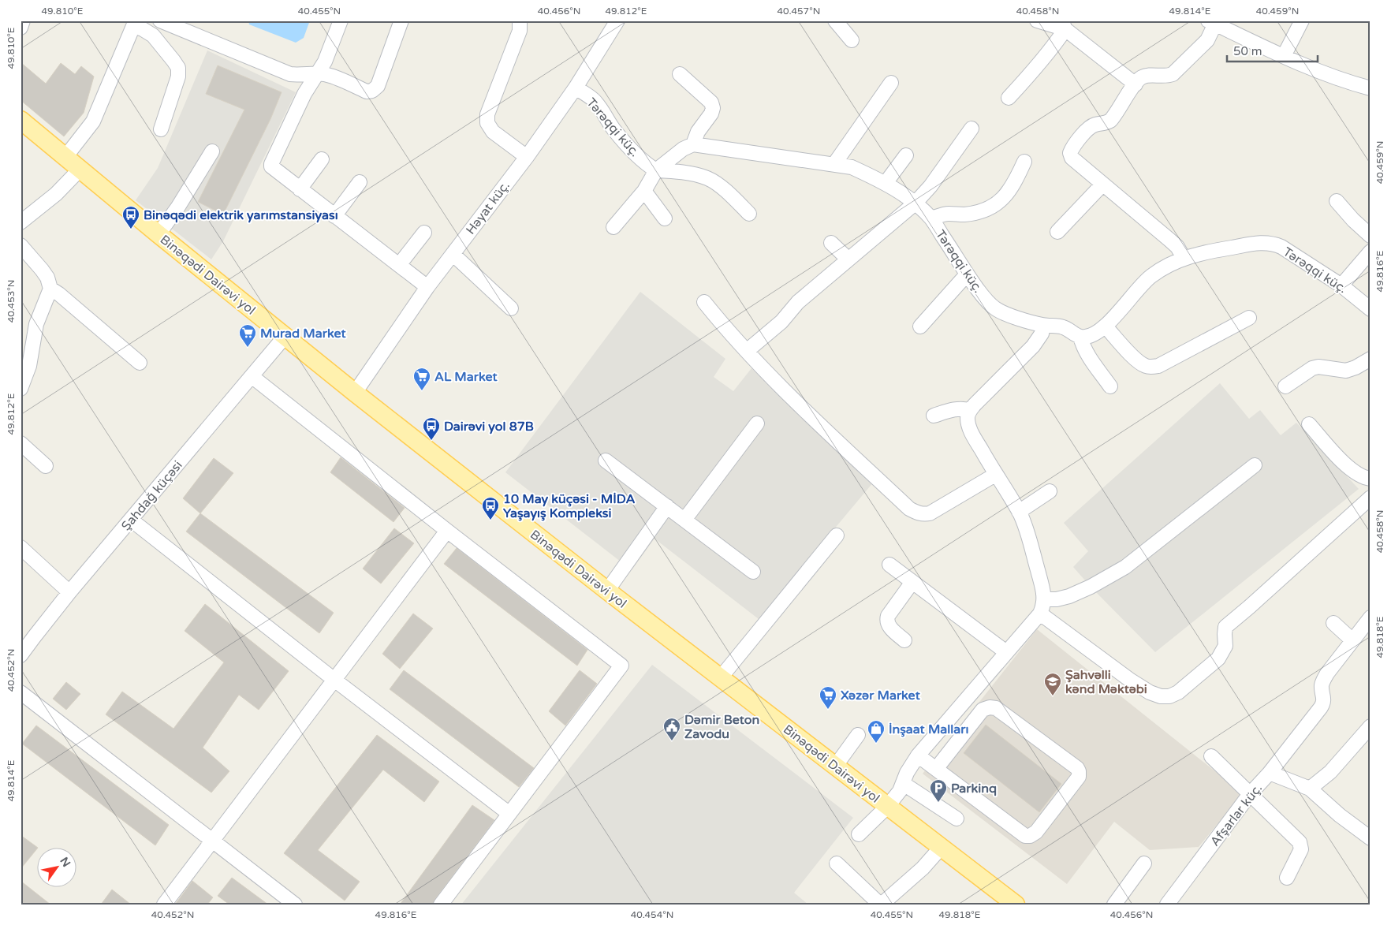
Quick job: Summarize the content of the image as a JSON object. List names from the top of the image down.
{
  "streets": {
    "main road": ["Binəqədi Dairəvi yol"],
    "street": [
      "Tərəqqi küç.",
      "Həyat küç.",
      "Şahdağ küçəsi",
      "Afşarlar küç."
    ]
  },
  "crossings": [
    ["Tərəqqi küç.", "Həyat küç."],
    ["Həyat küç.", "Binəqədi Dairəvi yol"],
    ["Binəqədi Dairəvi yol", "Şahdağ küçəsi"]
  ],
  "places": {
    "bus stop": ["Binəqədi elektrik yarımstansiyası", "Dairəvi yol 87B", "10 May küçəsi - MİDA Yaşayış Kompleksi"],
    "supermarket": ["Murad Market", "AL Market", "Xəzər Market"],
    "school or university": ["Şahvəlli kənd Məktəbi"],
    "public building": ["Dəmir Beton Zavodu"],
    "shop": ["İnşaat Malları"],
    "parking": ["Parkinq"]
  },
  "scale_bar": "50 m",
  "north": "top right",
  "coordinates": [
    "49.810°E",
    "40.455°N",
    "40.456°N",
    "49.812°E",
    "40.457°N",
    "40.458°N",
    "49.814°E",
    "40.459°N",
    "49.816°E",
    "40.453°N",
    "49.818°E",
    "40.452°N",
    "40.454°N"
  ]
}
